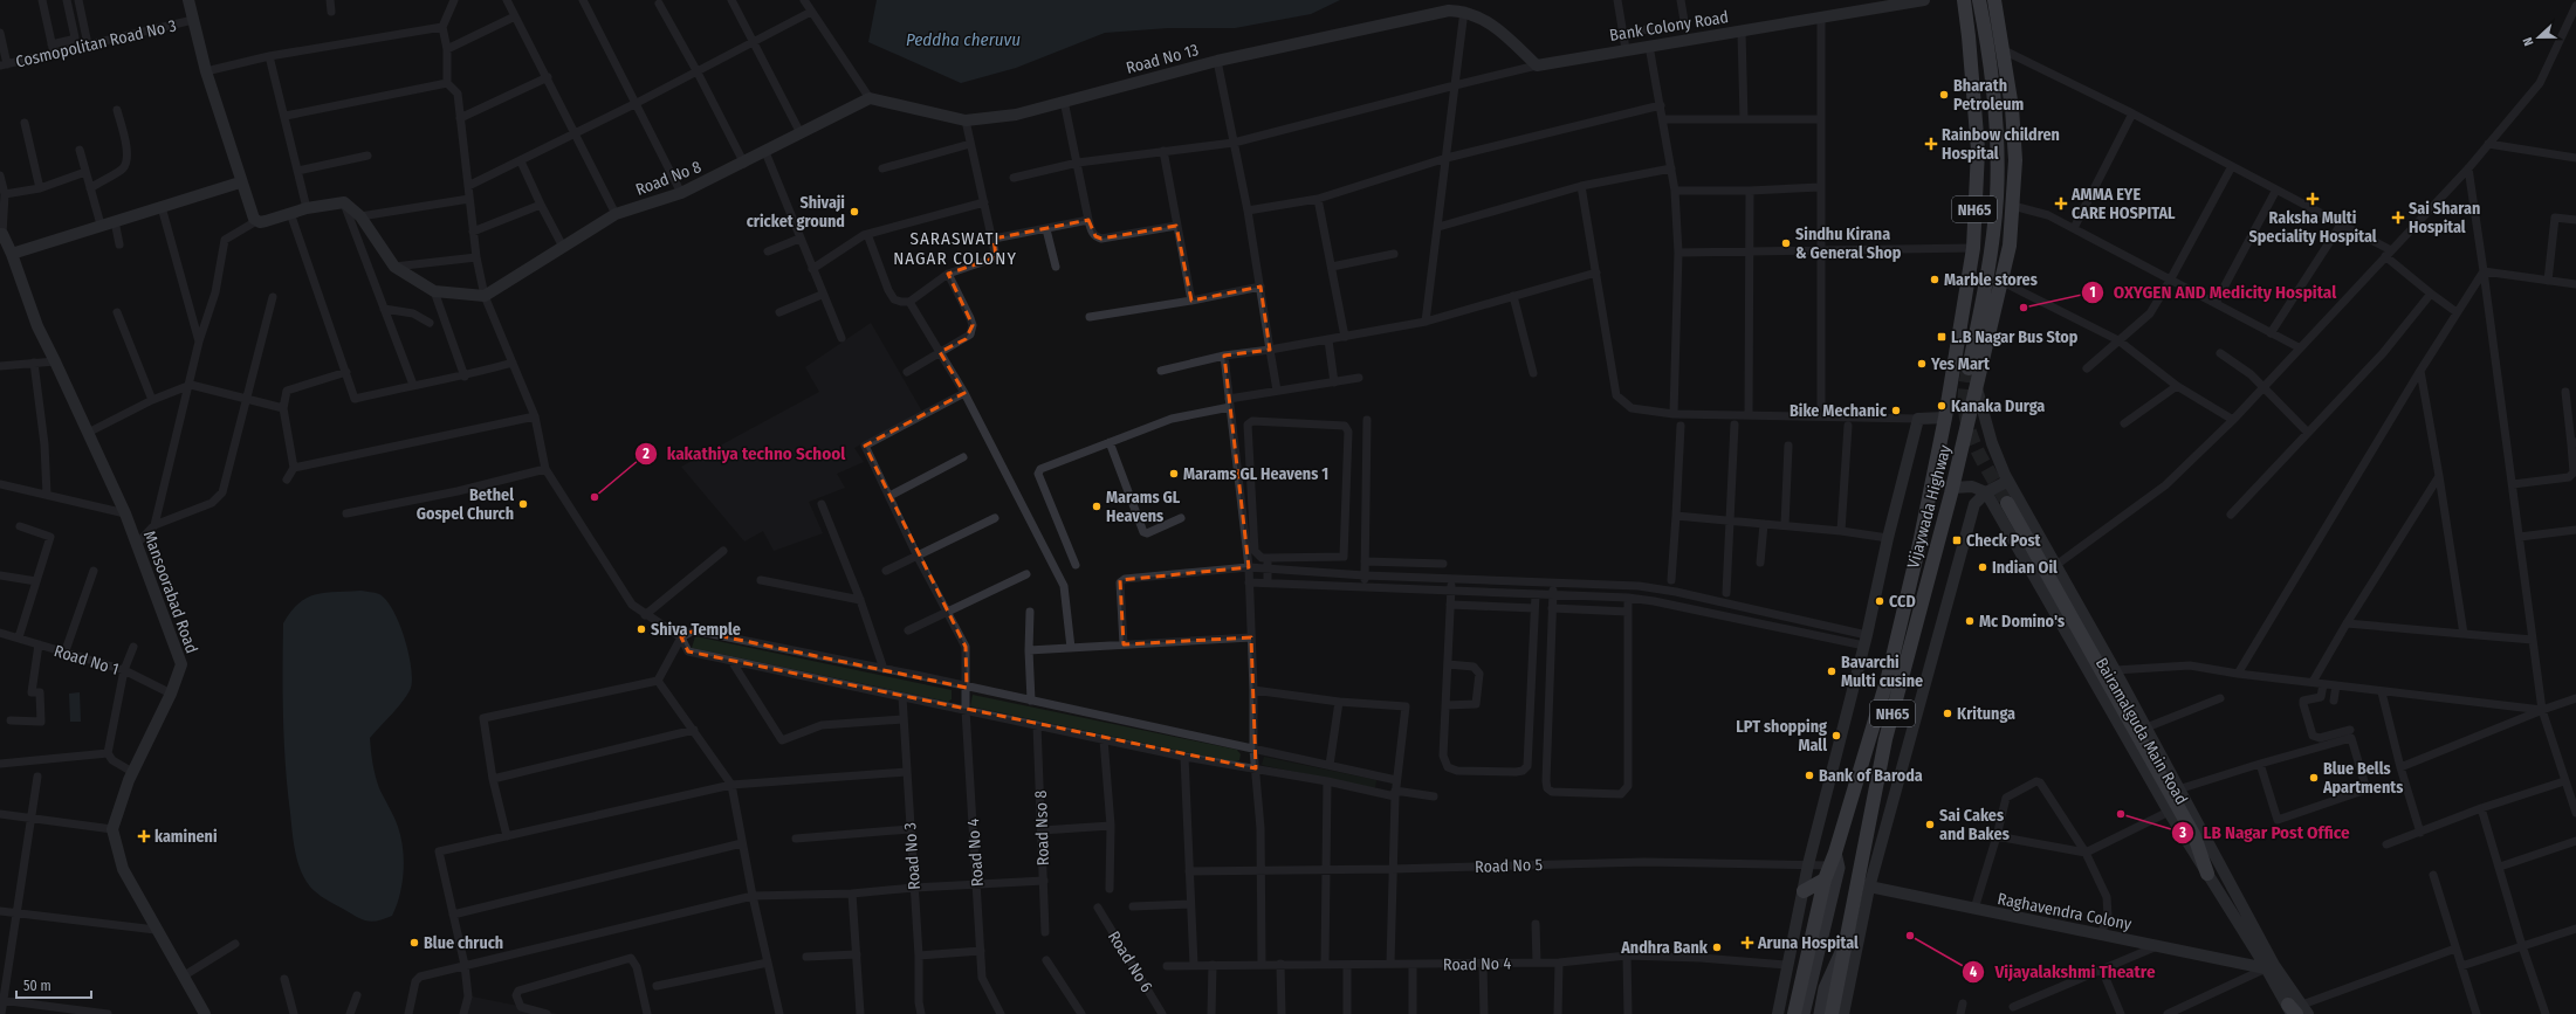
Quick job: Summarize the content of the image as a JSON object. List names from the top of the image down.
{
  "streets": {
    "highway": ["NH65", "Vijaywada Highway"],
    "street": [
      "Bank Colony Road",
      "Cosmopolitan Road No 3",
      "Road No 13",
      "Road No 8",
      "Mansoorabad Road",
      "Road No 1",
      "Bairamalguda Main Road",
      "Road Nso 8",
      "Road No 4",
      "Road No 3",
      "Road No 5",
      "Raghavendra Colony",
      "Road No 6"
    ]
  },
  "crossings": [
    ["Road No 13", "Road No 8"],
    ["NH65", "Vijaywada Highway"],
    ["NH65", "Road No 5"],
    ["Vijaywada Highway", "Road No 5"],
    ["Vijaywada Highway", "Raghavendra Colony"],
    ["Mansoorabad Road", "Road No 1"],
    ["Bairamalguda Main Road", "Raghavendra Colony"]
  ],
  "districts": ["SARASWATI NAGAR COLONY"],
  "water": ["Peddha cheruvu"],
  "places": {
    "other": [
      "Bharath Petroleum",
      "Shivaji cricket ground",
      "Sindhu Kirana & General Shop",
      "Marble stores",
      "OXYGEN AND Medicity Hospital",
      "Yes Mart",
      "Kanaka Durga",
      "Bike Mechanic",
      "Marams GL Heavens 1",
      "kakathiya techno School",
      "Bethel Gospel Church",
      "Marams GL Heavens",
      "Indian Oil",
      "CCD",
      "Mc Domino's",
      "Shiva Temple",
      "Bavarchi Multi cusine",
      "Kritunga",
      "LPT shopping Mall",
      "Bank of Baroda",
      "Blue Bells Apartments",
      "LB Nagar Post Office",
      "Sai Cakes and Bakes",
      "Vijayalakshmi Theatre",
      "Blue chruch",
      "Andhra Bank"
    ],
    "health": [
      "Rainbow children Hospital",
      "Raksha Multi Speciality Hospital",
      "AMMA EYE CARE HOSPITAL",
      "Sai Sharan Hospital",
      "kamineni",
      "Aruna Hospital"
    ],
    "transit": ["L.B Nagar Bus Stop", "Check Post"]
  },
  "scale_bar": "50 m",
  "north": "left"
}
